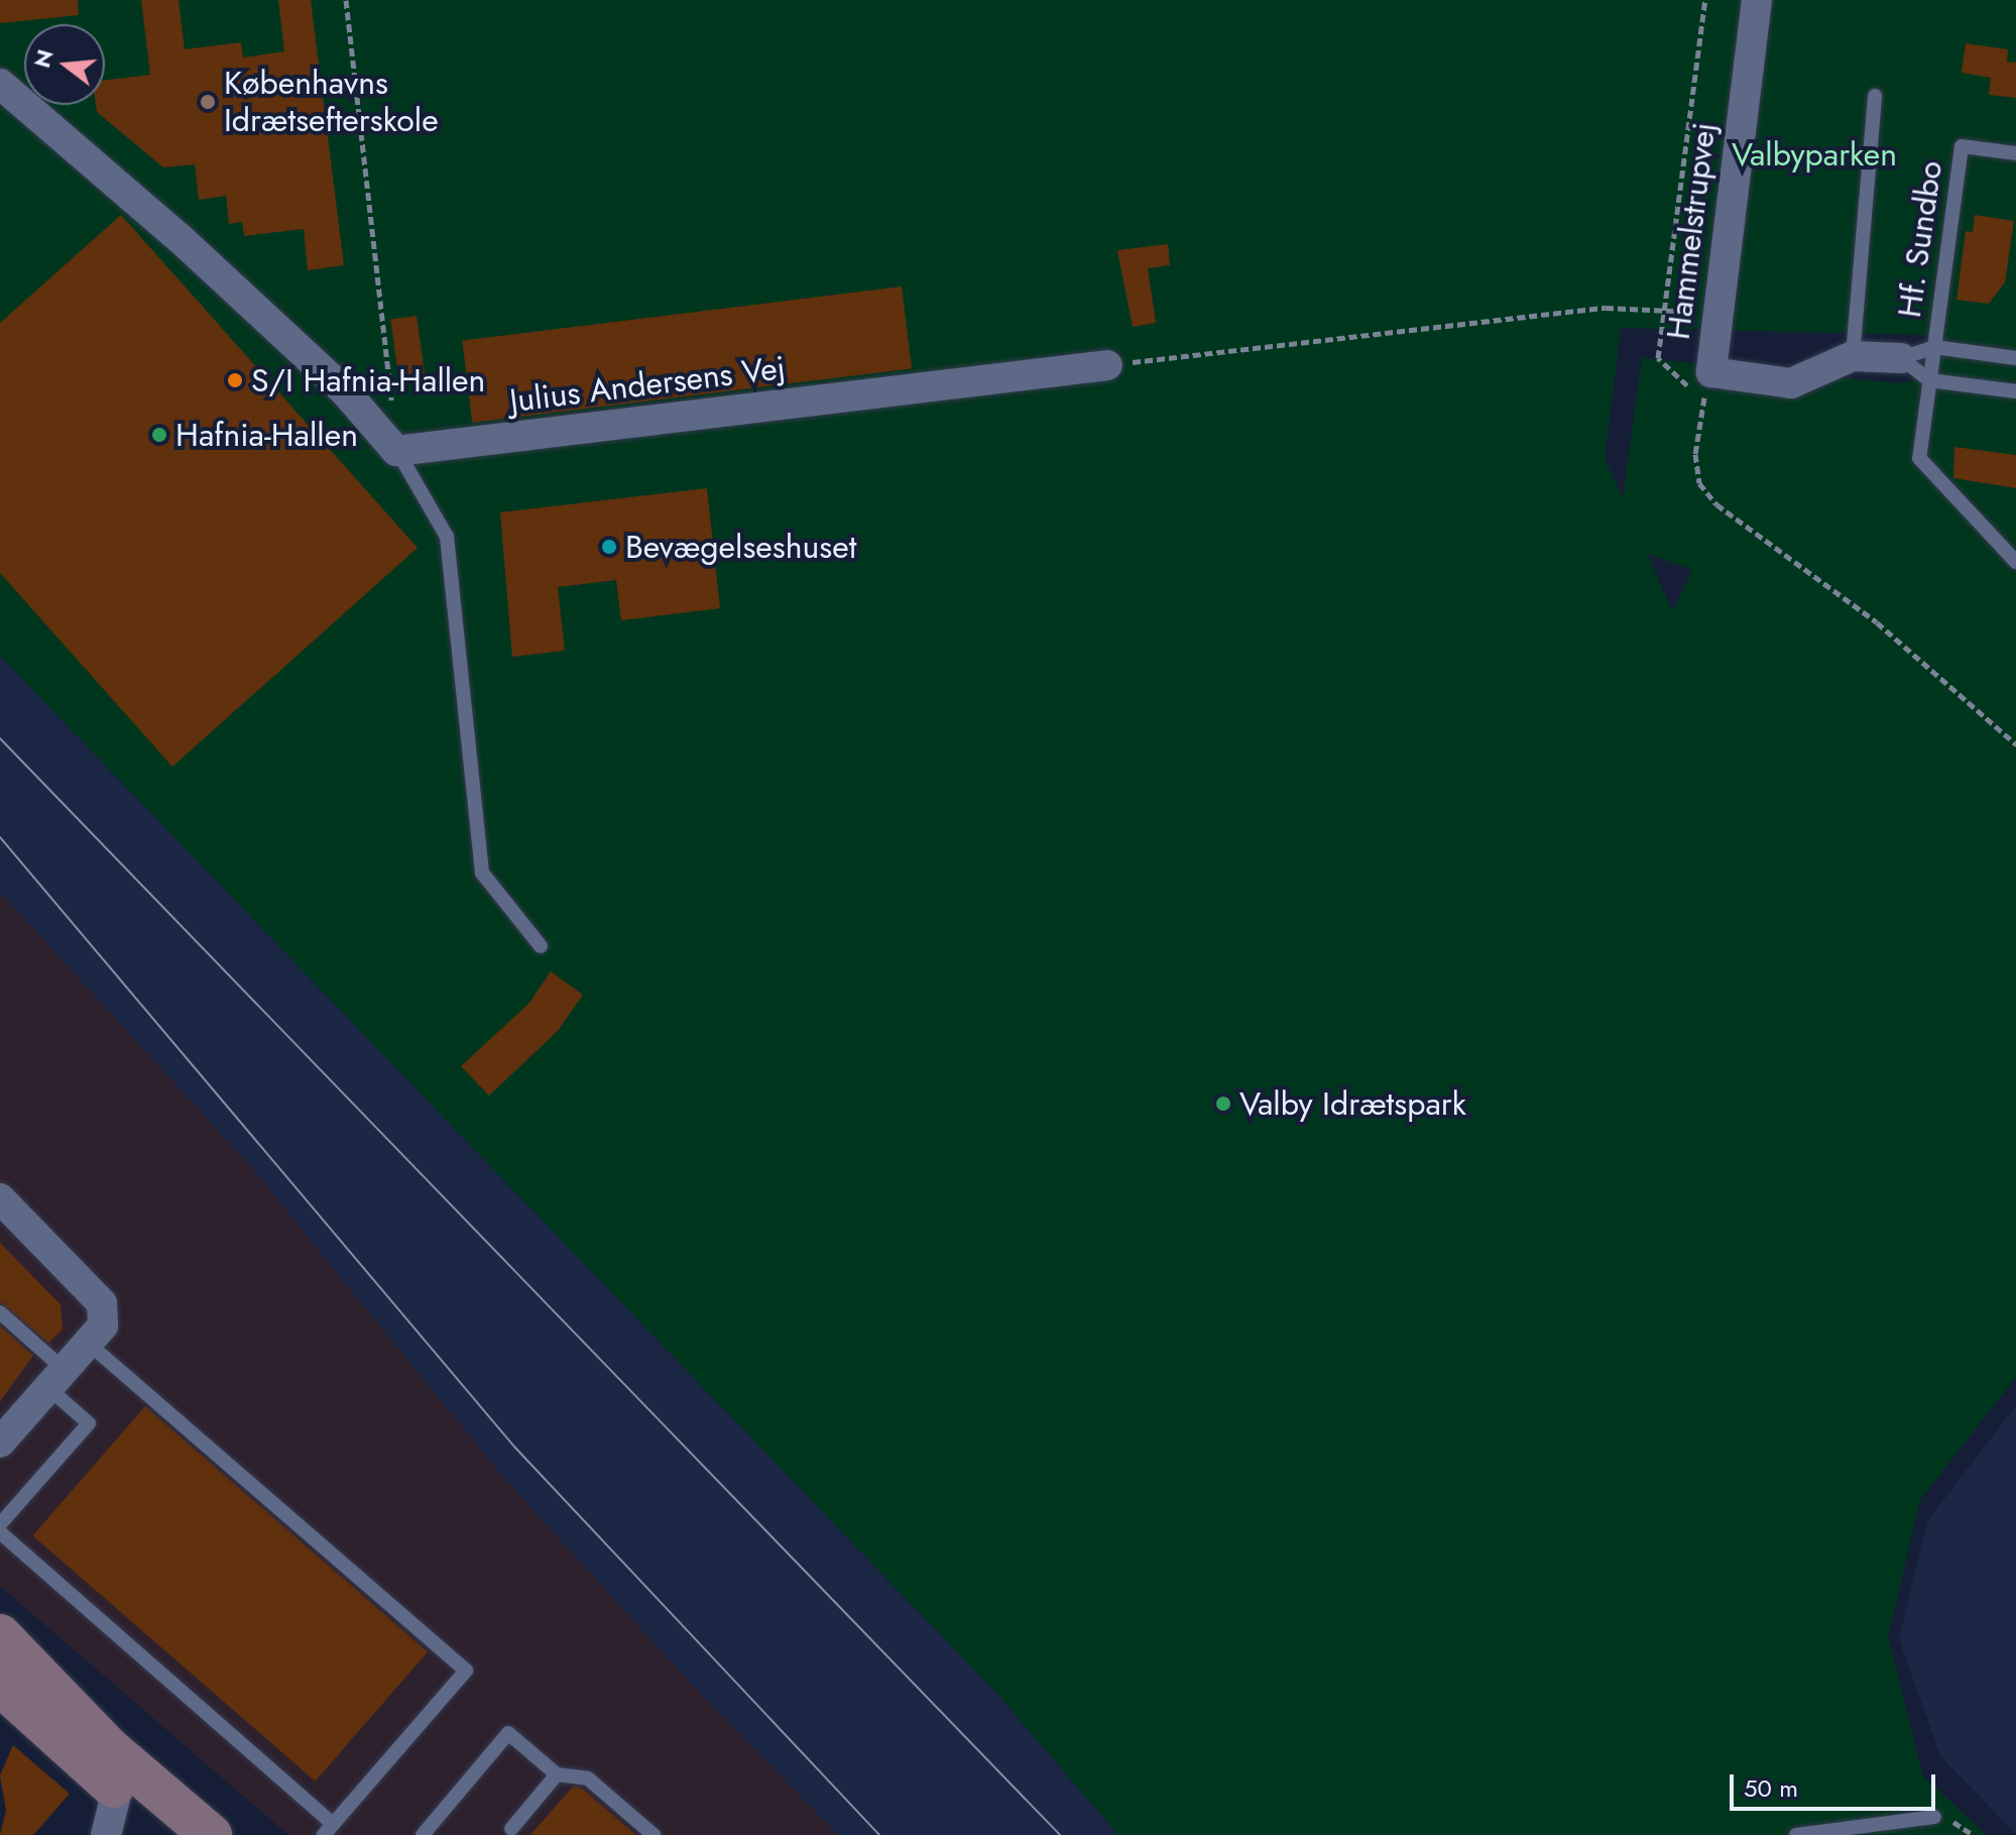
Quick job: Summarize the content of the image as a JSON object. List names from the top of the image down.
{
  "streets": {
    "street": ["Hammelstrupvej", "Julius Andersens Vej"],
    "lane": ["Hf. Sundbo"]
  },
  "crossings": [
    ["Hammelstrupvej", "Hf. Sundbo"]
  ],
  "parks": ["Valbyparken"],
  "places": [
    "Københavns Idrætsefterskole",
    "S/I Hafnia-Hallen",
    "Hafnia-Hallen",
    "Bevægelseshuset",
    "Valby Idrætspark"
  ],
  "scale_bar": "50 m",
  "north": "left"
}
